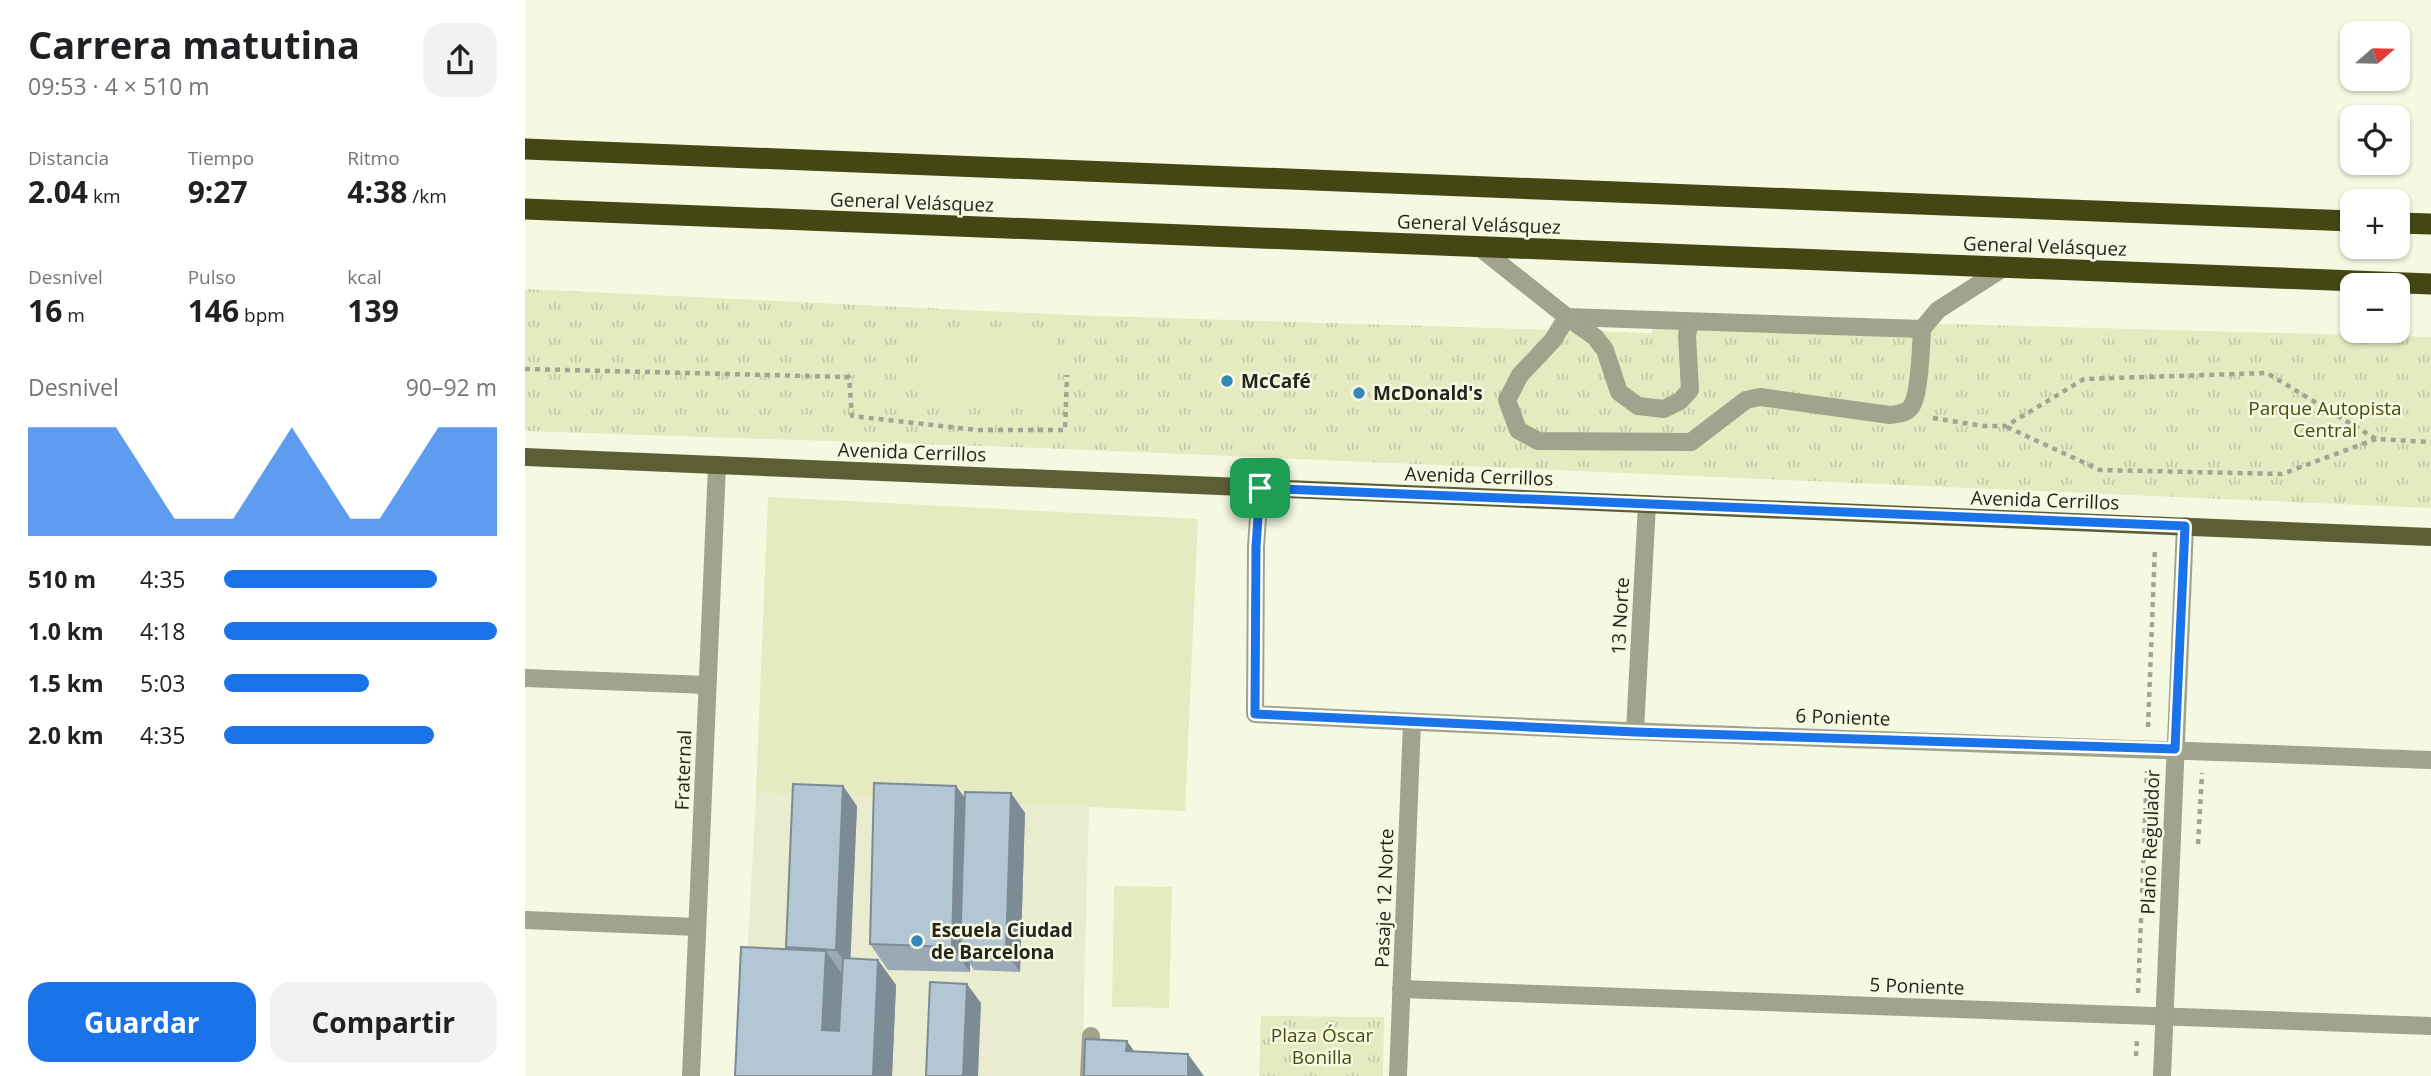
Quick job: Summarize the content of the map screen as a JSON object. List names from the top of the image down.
{
  "streets": {
    "highway": ["General Velásquez"],
    "main road": ["Avenida Cerrillos"],
    "street": [
      "13 Norte",
      "6 Poniente",
      "Fraternal",
      "Plano Regulador",
      "Pasaje 12 Norte",
      "5 Poniente"
    ]
  },
  "crossings": [
    ["Avenida Cerrillos", "13 Norte"],
    ["Avenida Cerrillos", "6 Poniente"],
    ["Avenida Cerrillos", "Fraternal"],
    ["Avenida Cerrillos", "Plano Regulador"],
    ["13 Norte", "6 Poniente"],
    ["6 Poniente", "Plano Regulador"],
    ["6 Poniente", "Pasaje 12 Norte"],
    ["Plano Regulador", "5 Poniente"],
    ["Pasaje 12 Norte", "5 Poniente"]
  ],
  "parks": ["Parque Autopista Central", "Plaza Óscar Bonilla"],
  "places": ["McCafé", "McDonald's", "Escuela Ciudad de Barcelona"],
  "north": "right",
  "page": {
    "heading": ["Carrera matutina", "09:53 · 4 × 510 m"],
    "map_buttons": ["+", "−"],
    "stats": [
      ["Distancia", "2.04 km"],
      ["Tiempo", "9:27"],
      ["Ritmo", "4:38 /km"],
      ["Desnivel", "16 m"],
      ["Pulso", "146 bpm"],
      ["kcal", "139"]
    ],
    "chart": ["Desnivel", "90–92 m"],
    "list": [
      {
        "name": "510 m",
        "note": "4:35"
      },
      {
        "name": "1.0 km",
        "note": "4:18"
      },
      {
        "name": "1.5 km",
        "note": "5:03"
      },
      {
        "name": "2.0 km",
        "note": "4:35"
      }
    ],
    "buttons": ["Guardar", "Compartir"]
  }
}
